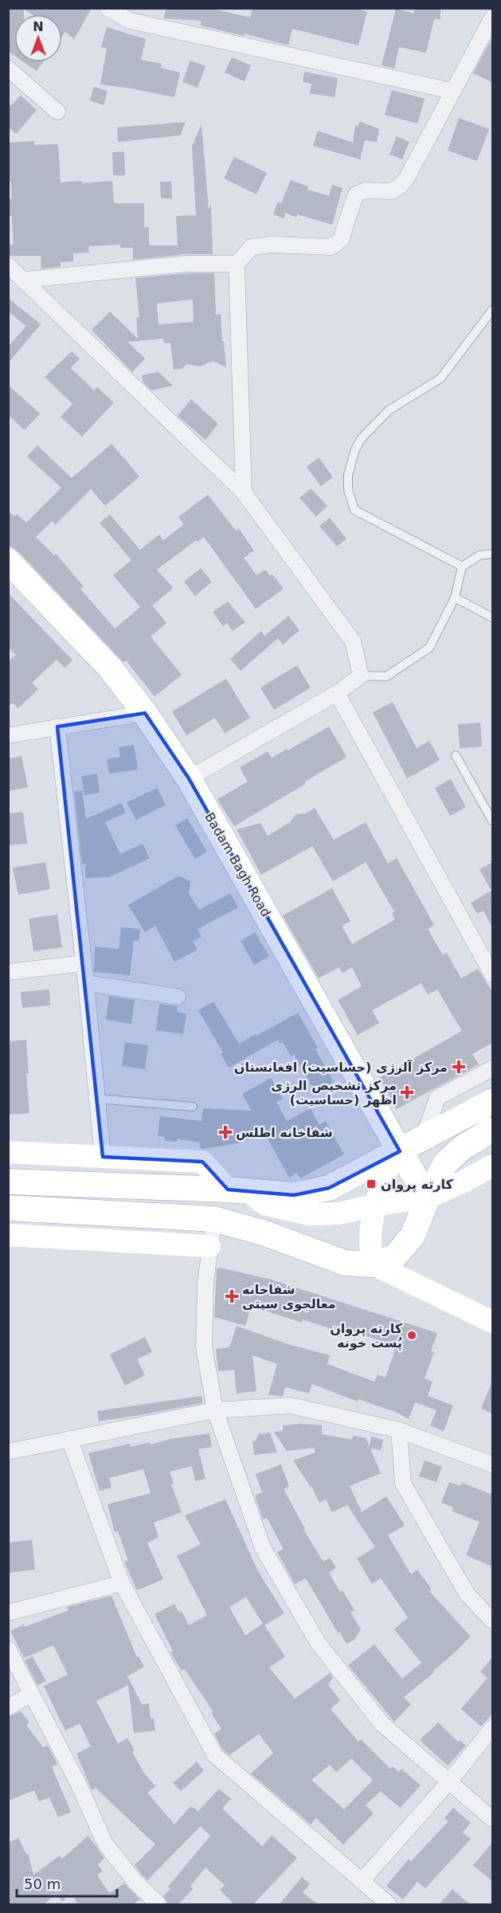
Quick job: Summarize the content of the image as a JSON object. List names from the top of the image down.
{
  "streets": {
    "main road": ["Badam Bagh Road"]
  },
  "places": {
    "health": [
      "مرکز آلرژی (حساسیت) افغانستان",
      "مرکز تشخیص الرژی (حساسیت) اظهر",
      "شفاخانه اطلس",
      "شفاخانه معالجوی سیتی"
    ],
    "transit": ["کارته پروان"],
    "other": ["کارته پروان پُست خونه"]
  },
  "scale_bar": "50 m",
  "north": "top"
}
